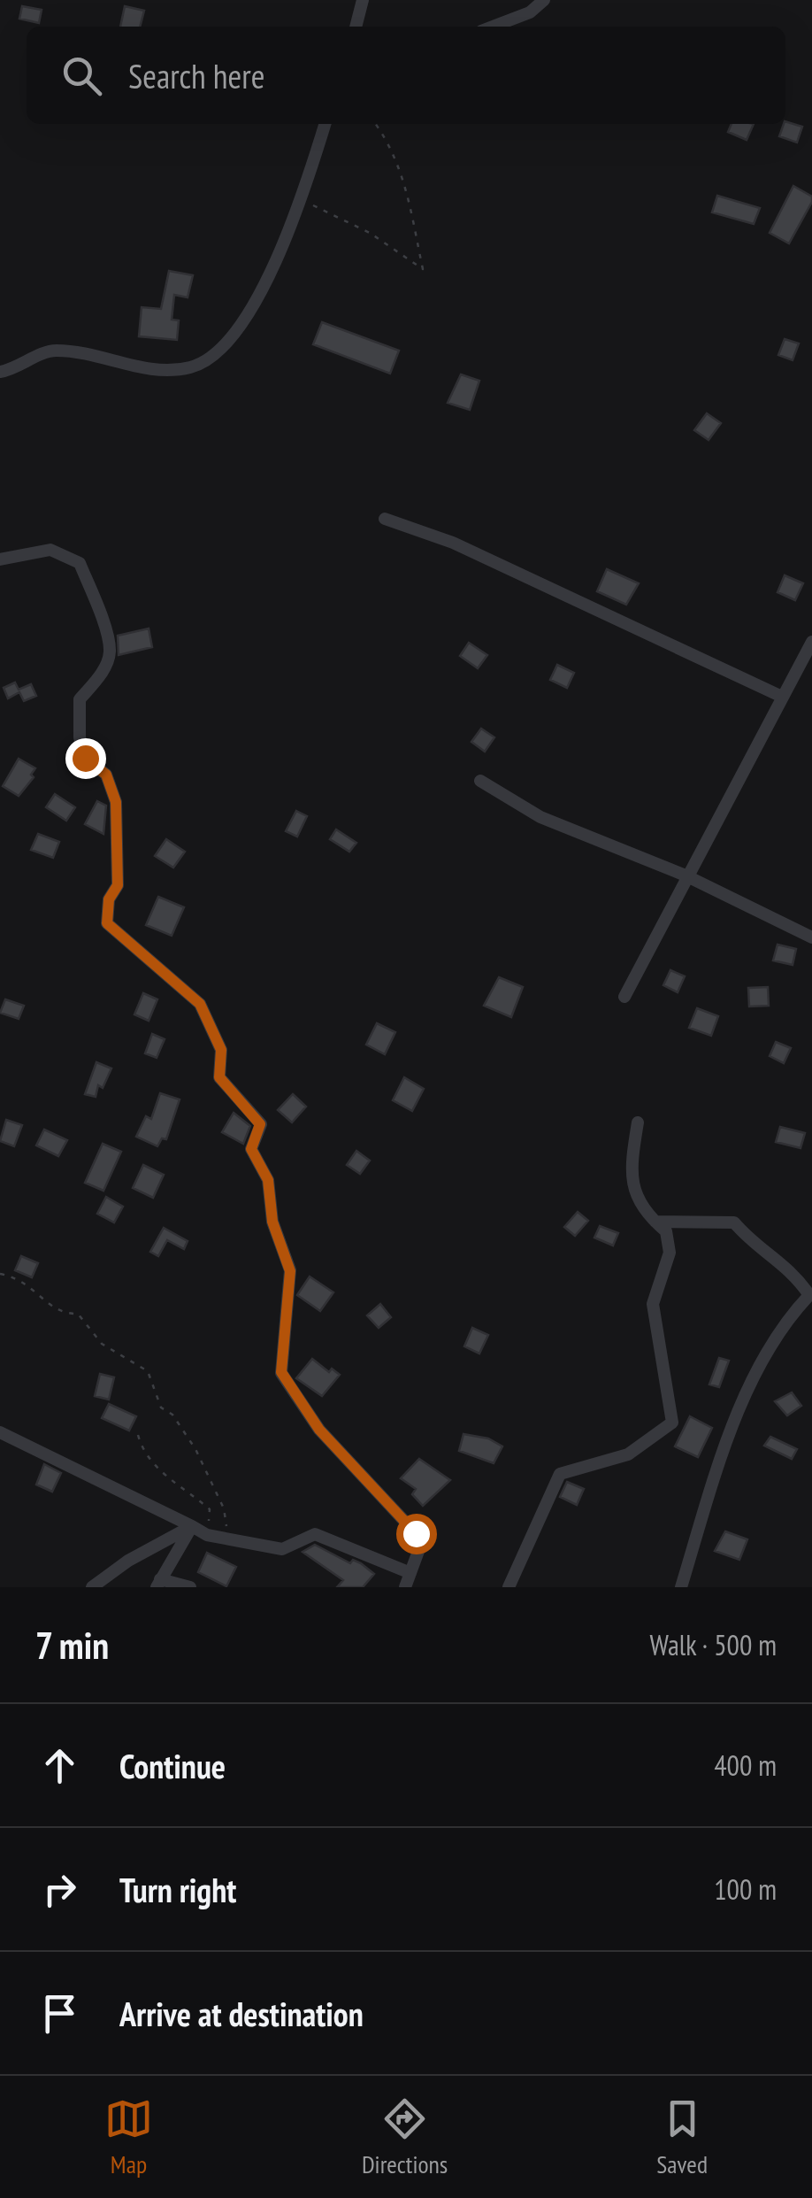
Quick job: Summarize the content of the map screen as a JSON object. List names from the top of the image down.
{
  "page": {
    "search": "Search here",
    "heading": ["7 min", "Walk · 500 m"],
    "list": [
      ["Continue", "400 m"],
      ["Turn right", "100 m"],
      "Arrive at destination"
    ],
    "nav": ["Map", "Directions", "Saved"]
  }
}
